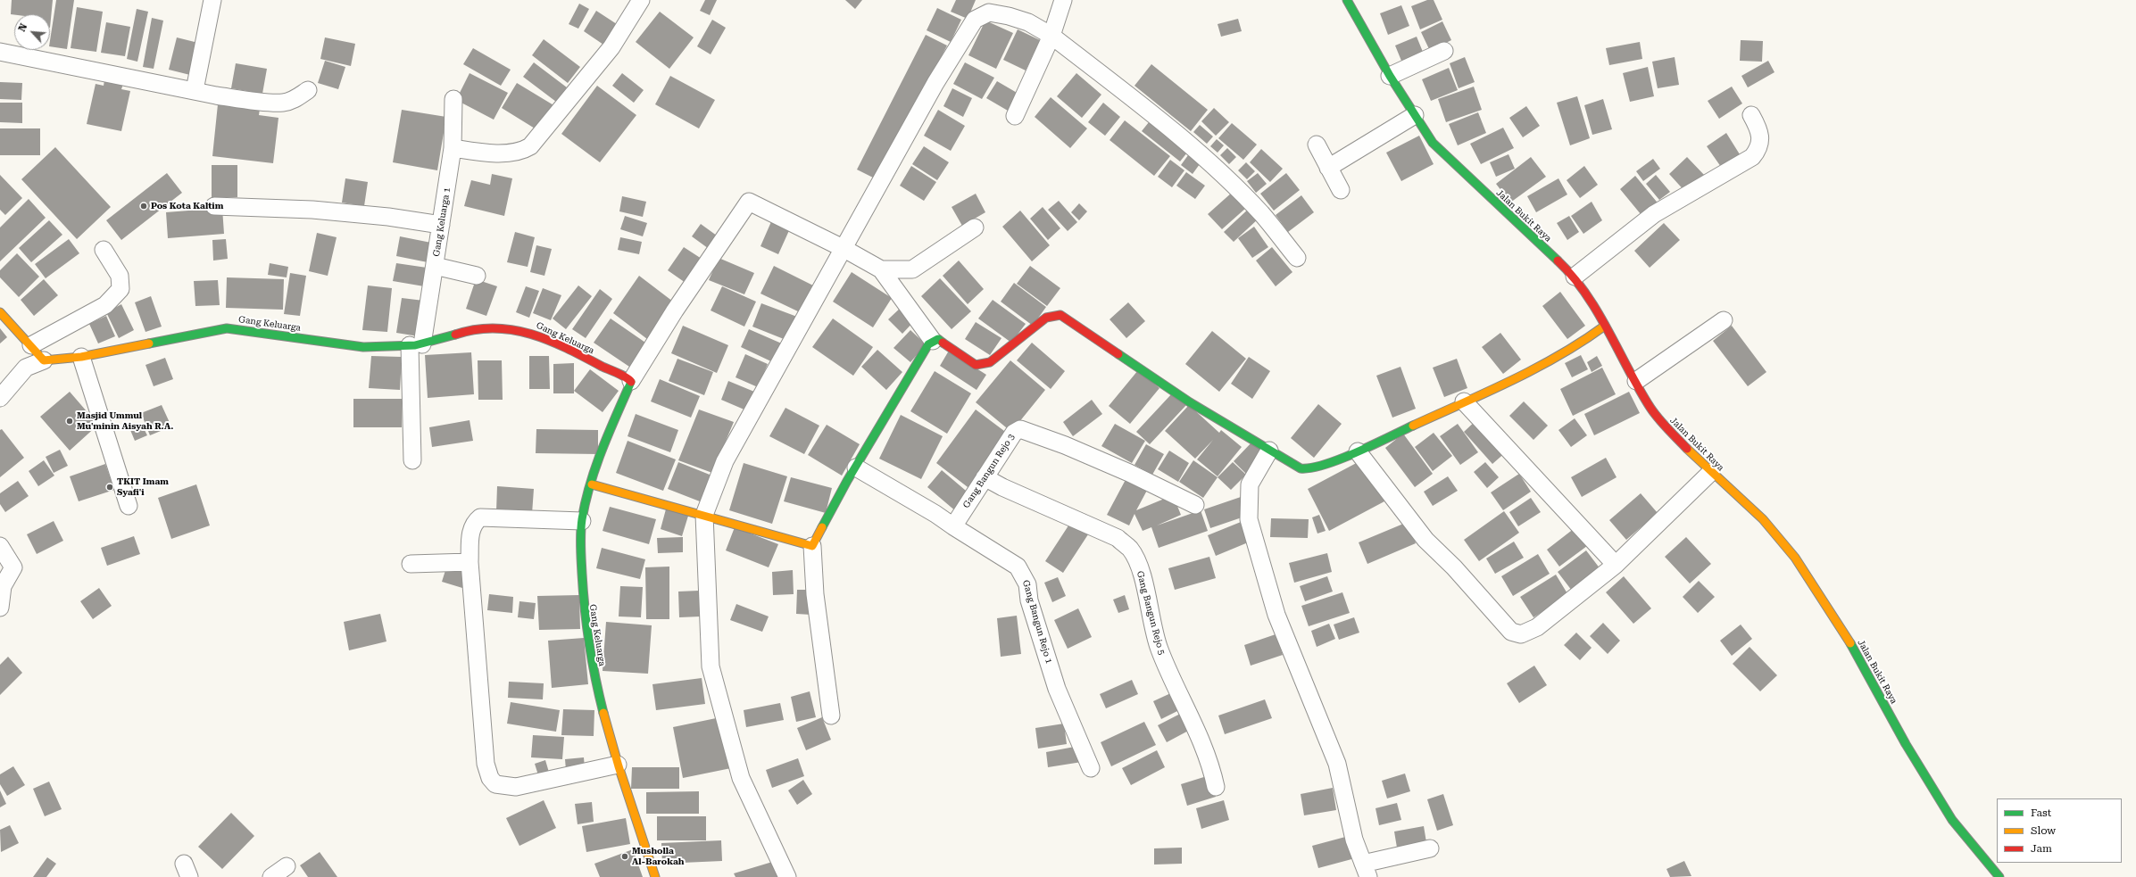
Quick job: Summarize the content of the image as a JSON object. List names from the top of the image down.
{
  "streets": {
    "street": [
      "Jalan Bukit Raya",
      "Gang Keluarga 1",
      "Gang Keluarga",
      "Gang Bangun Rejo 3",
      "Gang Bangun Rejo 5",
      "Gang Bangun Rejo 1"
    ]
  },
  "crossings": [
    ["Gang Keluarga 1", "Gang Keluarga"],
    ["Gang Bangun Rejo 3", "Gang Bangun Rejo 5"],
    ["Gang Bangun Rejo 3", "Gang Bangun Rejo 1"]
  ],
  "places": [
    "Pos Kota Kaltim",
    "Masjid Ummul Mu'minin Aisyah R.A.",
    "TKIT Imam Syafi'i",
    "Musholla Al-Barokah"
  ],
  "legend": ["Fast", "Slow", "Jam"],
  "north": "top left"
}
